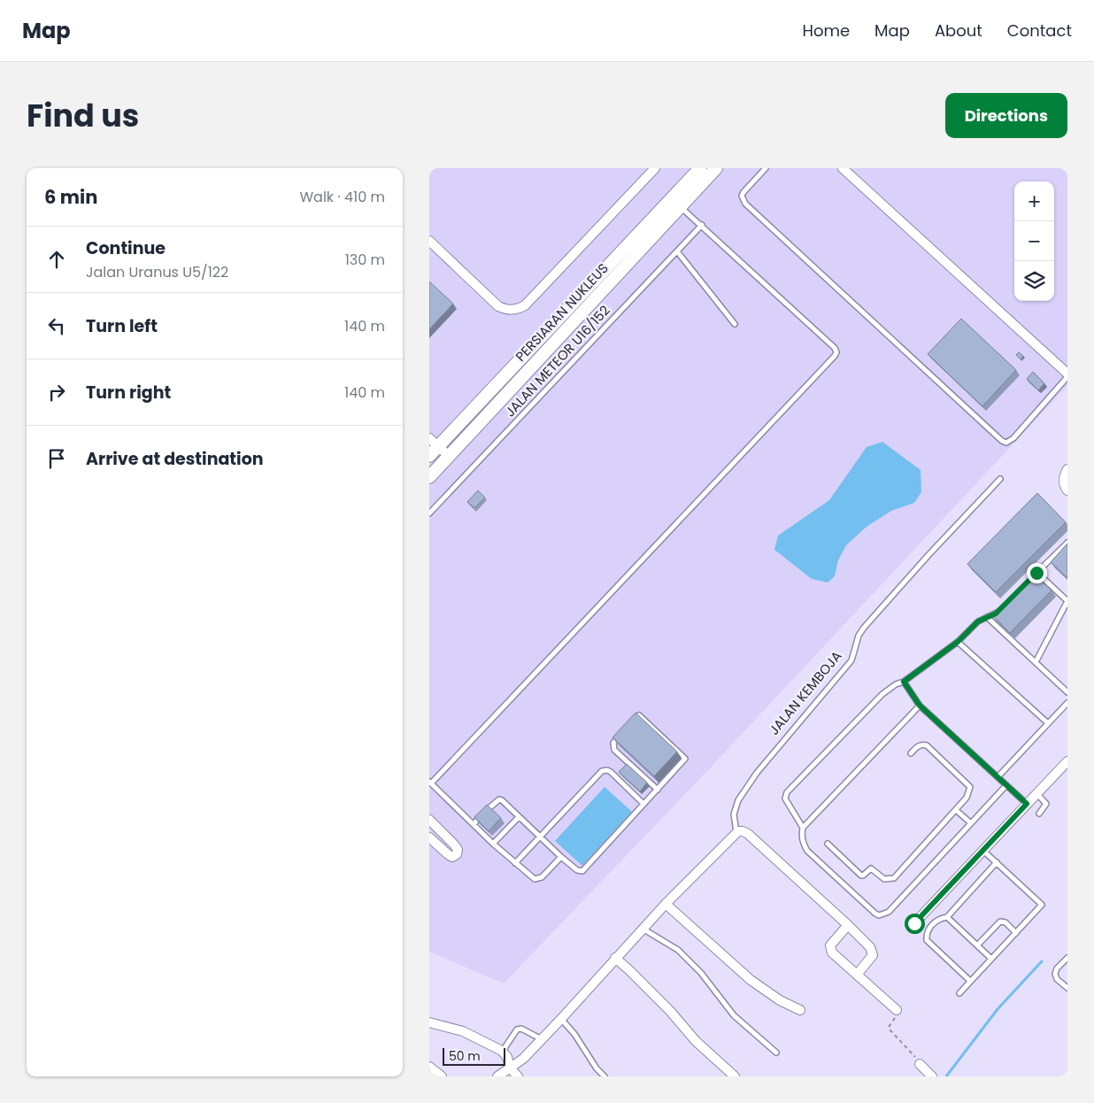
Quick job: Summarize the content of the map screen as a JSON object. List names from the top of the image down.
{
  "streets": {
    "street": ["PERSIARAN NUKLEUS"],
    "lane": ["JALAN METEOR U16/152", "JALAN KEMBOJA"]
  },
  "scale_bar": "50 m",
  "page": {
    "header": "Map",
    "nav": [
      "Home",
      "Map",
      "About",
      "Contact"
    ],
    "title": "Find us",
    "buttons": "Directions",
    "heading": ["6 min", "Walk · 410 m"],
    "map_buttons": ["+", "−"],
    "list": [
      ["Continue", "Jalan Uranus U5/122", "130 m"],
      ["Turn left", "140 m"],
      ["Turn right", "140 m"],
      "Arrive at destination"
    ],
    "scale": "50 m"
  }
}
